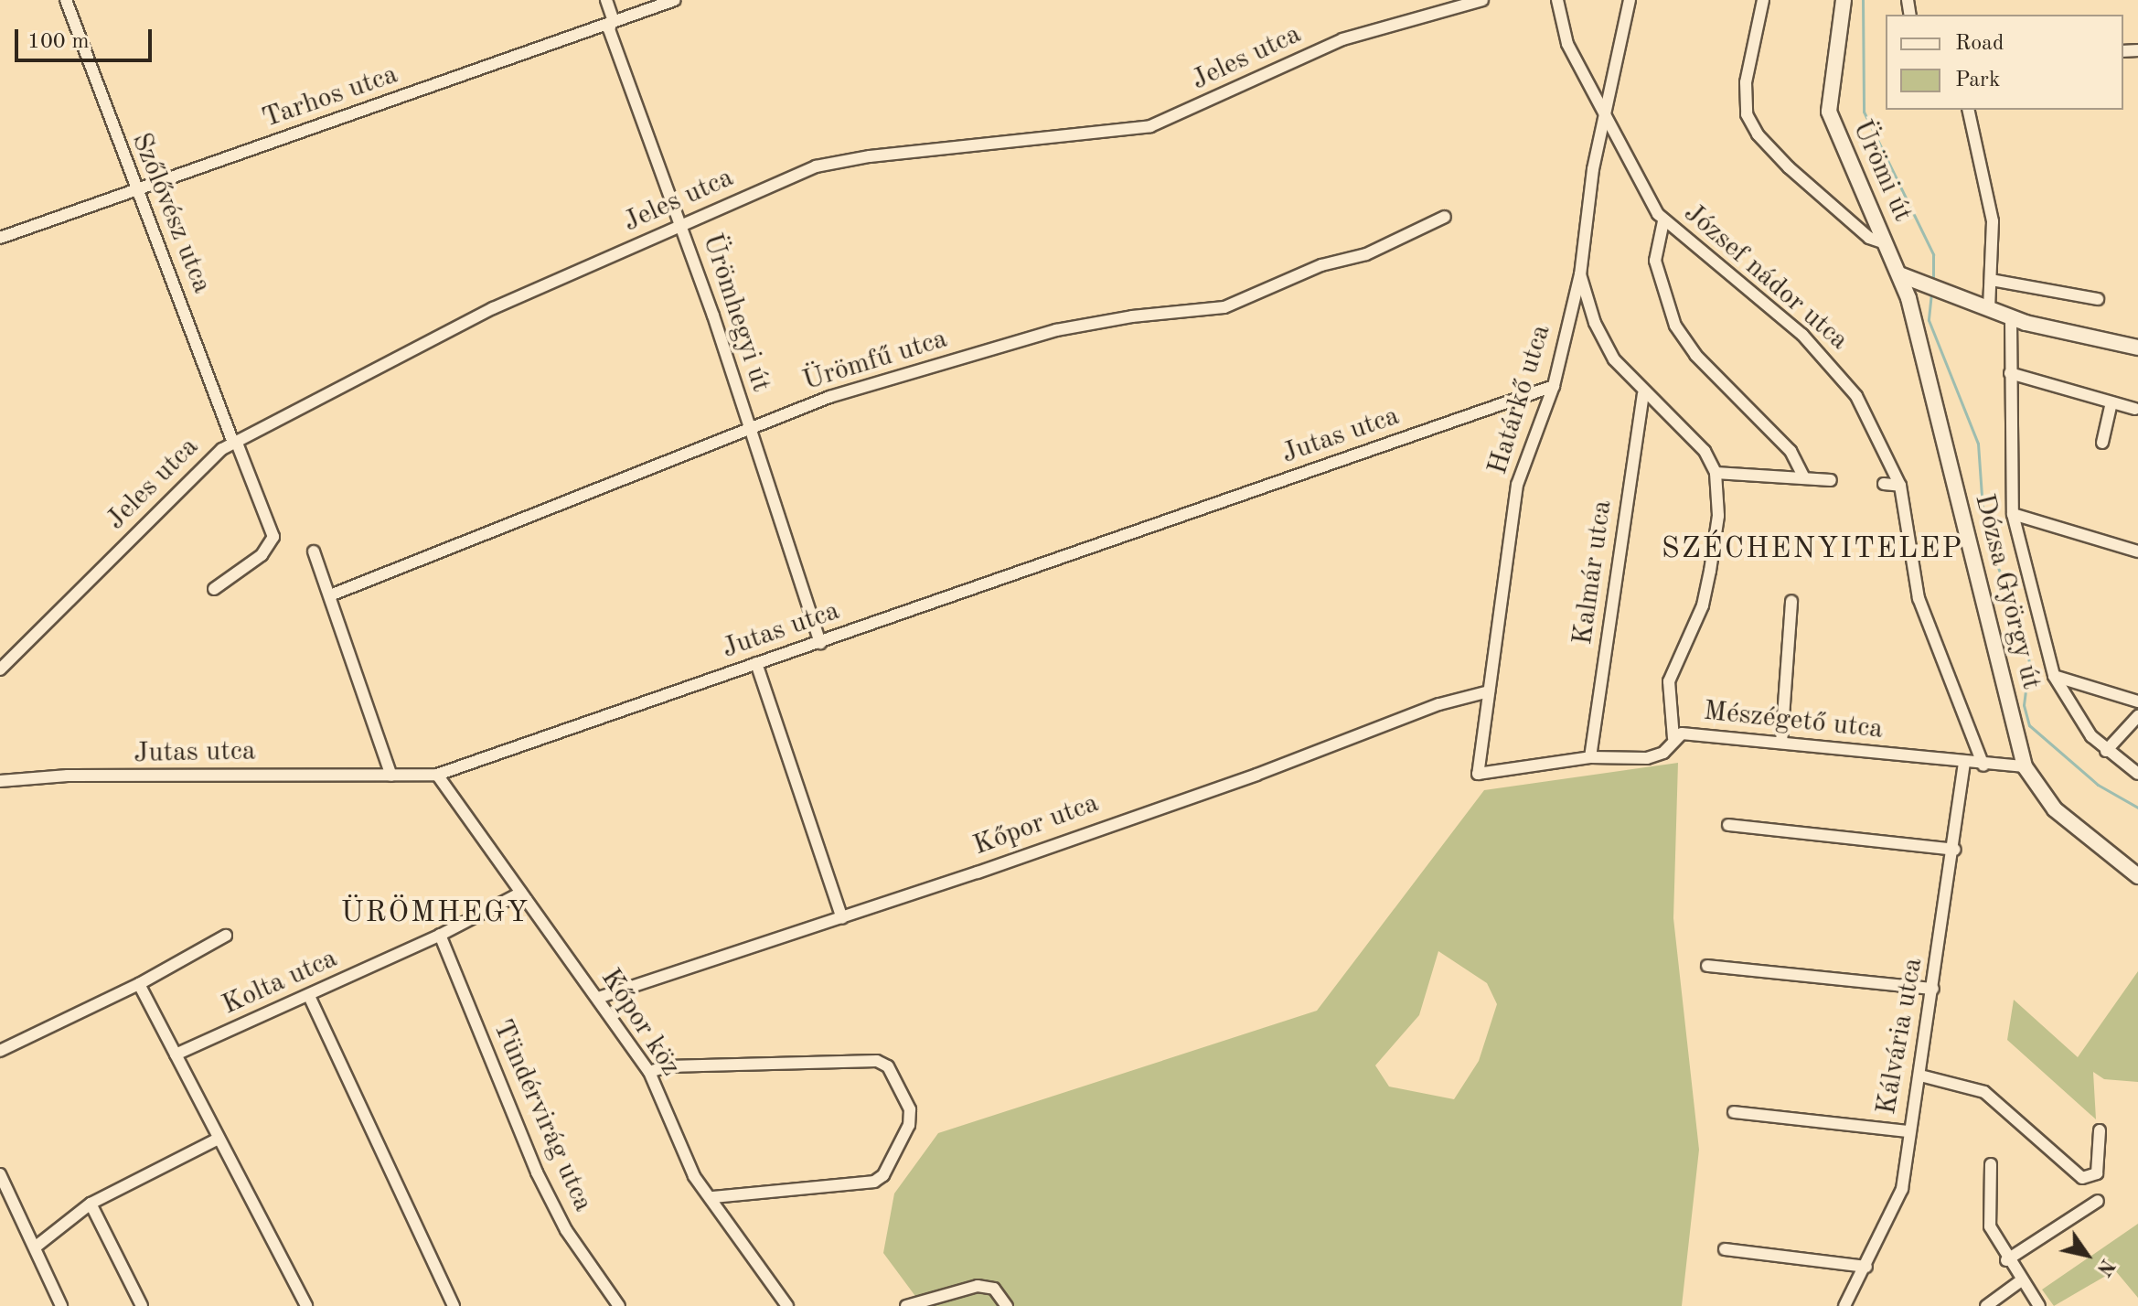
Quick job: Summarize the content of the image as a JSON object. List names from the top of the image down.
{
  "streets": {
    "main road": ["Ürömi út", "Dózsa György út"],
    "street": [
      "Jeles utca",
      "Tarhos utca",
      "Szőlővész utca",
      "József nádor utca",
      "Ürömhegyi út",
      "Ürömfű utca",
      "Határkő utca",
      "Jutas utca",
      "Kalmár utca",
      "Mészégető utca",
      "Kőpor utca",
      "Kolta utca",
      "Kőpor köz",
      "Kálvária utca",
      "Tündérvirág utca"
    ]
  },
  "crossings": [
    ["Jeles utca", "Szőlővész utca"],
    ["Jeles utca", "Ürömhegyi út"],
    ["Tarhos utca", "Szőlővész utca"],
    ["Tarhos utca", "Ürömhegyi út"],
    ["Ürömi út", "Dózsa György út"],
    ["József nádor utca", "Határkő utca"],
    ["József nádor utca", "Mészégető utca"],
    ["Ürömhegyi út", "Ürömfű utca"],
    ["Ürömhegyi út", "Jutas utca"],
    ["Határkő utca", "Jutas utca"],
    ["Határkő utca", "Mészégető utca"],
    ["Határkő utca", "Kőpor utca"],
    ["Jutas utca", "Kőpor köz"],
    ["Kalmár utca", "Mészégető utca"],
    ["Mészégető utca", "Kálvária utca"],
    ["Kőpor utca", "Kőpor köz"],
    ["Kolta utca", "Kőpor köz"],
    ["Kolta utca", "Tündérvirág utca"]
  ],
  "districts": ["SZÉCHENYITELEP", "ÜRÖMHEGY"],
  "legend": ["Road", "Park"],
  "scale_bar": "100 m",
  "north": "bottom right"
}
